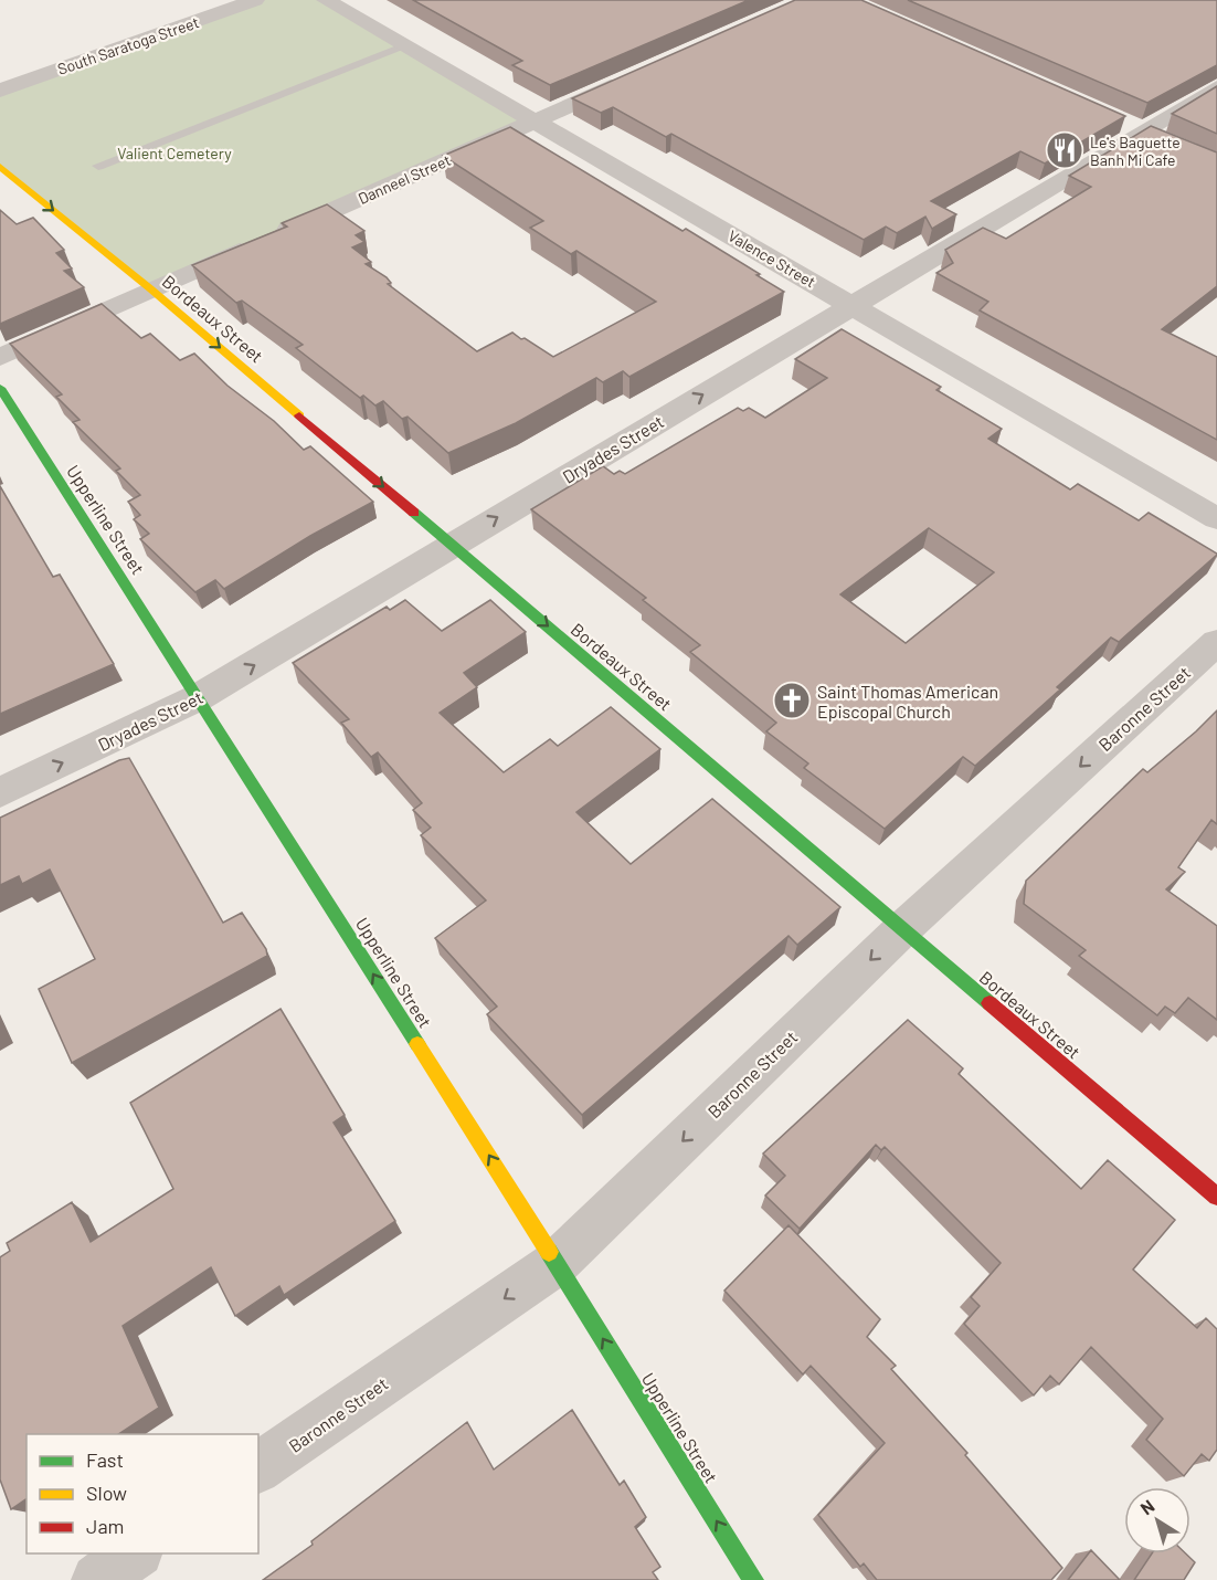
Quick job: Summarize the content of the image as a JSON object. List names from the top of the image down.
{
  "streets": {
    "street": [
      "South Saratoga Street",
      "Danneel Street",
      "Valence Street",
      "Bordeaux Street",
      "Dryades Street",
      "Upperline Street",
      "Baronne Street"
    ]
  },
  "crossings": [
    ["Danneel Street", "Valence Street"],
    ["Danneel Street", "Bordeaux Street"],
    ["Valence Street", "Dryades Street"],
    ["Bordeaux Street", "Dryades Street"],
    ["Bordeaux Street", "Baronne Street"],
    ["Dryades Street", "Upperline Street"],
    ["Upperline Street", "Baronne Street"]
  ],
  "one_way": [
    "Bordeaux Street",
    "Dryades Street",
    "Upperline Street",
    "Baronne Street"
  ],
  "parks": ["Valient Cemetery"],
  "places": {
    "restaurant": ["Le's Baguette Banh Mi Cafe"],
    "church": ["Saint Thomas American Episcopal Church"]
  },
  "legend": ["Fast", "Slow", "Jam"],
  "north": "top left"
}
